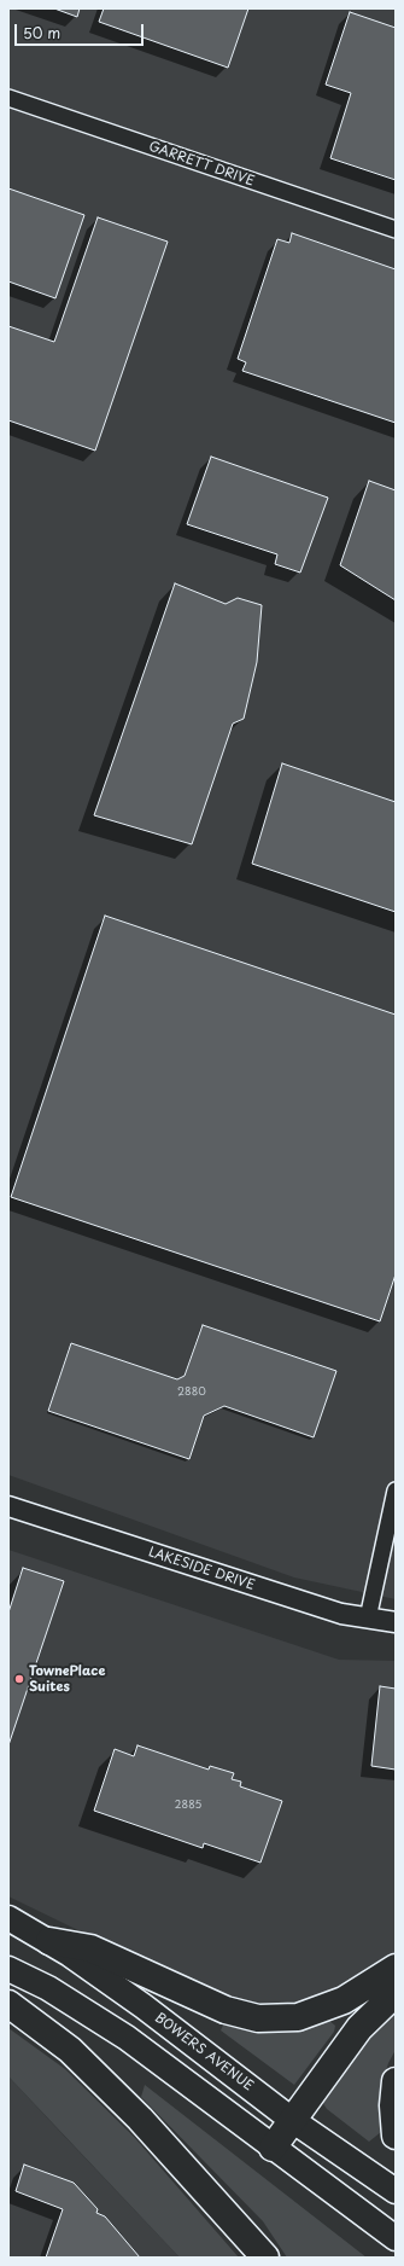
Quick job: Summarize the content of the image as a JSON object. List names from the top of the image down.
{
  "streets": {
    "main road": ["BOWERS AVENUE"],
    "street": ["GARRETT DRIVE", "LAKESIDE DRIVE"]
  },
  "places": ["TownePlace Suites"],
  "house_numbers": ["2880", "2885"],
  "scale_bar": "50 m"
}
